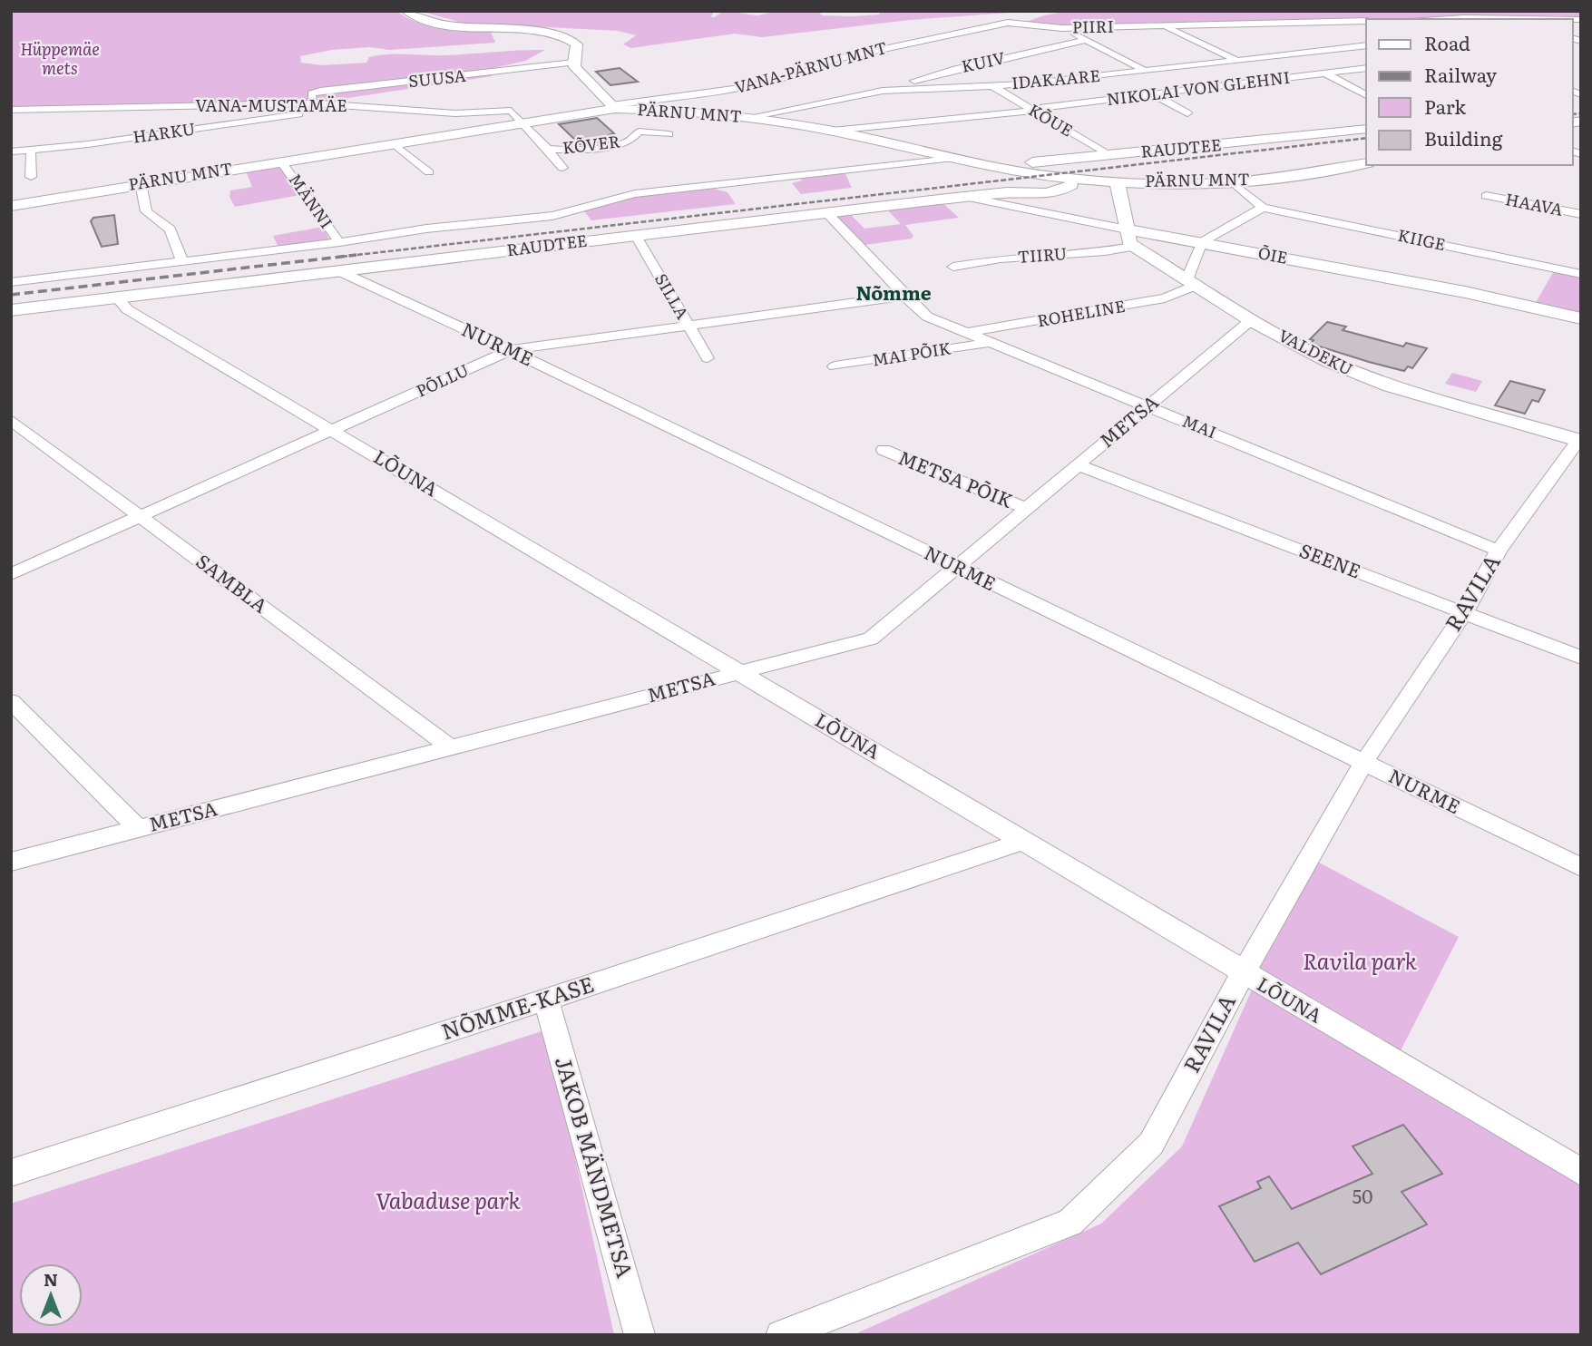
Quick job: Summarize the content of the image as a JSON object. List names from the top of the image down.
{
  "streets": {
    "street": [
      "PIIRI",
      "KUIV",
      "VANA-PÄRNU MNT",
      "SUUSA",
      "IDAKAARE",
      "NIKOLAI VON GLEHNI",
      "VANA-MUSTAMÄE",
      "PÄRNU MNT",
      "KÕUE",
      "HARKU",
      "KÕVER",
      "RAUDTEE",
      "MÄNNI",
      "HAAVA",
      "KIIGE",
      "TIIRU",
      "ÕIE",
      "SILLA",
      "ROHELINE",
      "NURME",
      "VALDEKU",
      "MAI PÕIK",
      "PÕLLU",
      "METSA",
      "MAI",
      "LÕUNA",
      "METSA PÕIK",
      "SEENE",
      "SAMBLA",
      "RAVILA",
      "NÕMME-KASE",
      "JAKOB MÄNDMETSA"
    ]
  },
  "crossings": [
    ["PIIRI", "VANA-PÄRNU MNT"],
    ["KUIV", "IDAKAARE"],
    ["VANA-PÄRNU MNT", "PÄRNU MNT"],
    ["SUUSA", "VANA-MUSTAMÄE"],
    ["IDAKAARE", "PÄRNU MNT"],
    ["IDAKAARE", "KÕUE"],
    ["NIKOLAI VON GLEHNI", "PÄRNU MNT"],
    ["NIKOLAI VON GLEHNI", "KÕUE"],
    ["VANA-MUSTAMÄE", "PÄRNU MNT"],
    ["VANA-MUSTAMÄE", "HARKU"],
    ["VANA-MUSTAMÄE", "KÕVER"],
    ["PÄRNU MNT", "KÕVER"],
    ["PÄRNU MNT", "RAUDTEE"],
    ["PÄRNU MNT", "MÄNNI"],
    ["KÕUE", "RAUDTEE"],
    ["RAUDTEE", "MÄNNI"],
    ["RAUDTEE", "ÕIE"],
    ["RAUDTEE", "SILLA"],
    ["RAUDTEE", "NURME"],
    ["RAUDTEE", "MAI"],
    ["RAUDTEE", "LÕUNA"],
    ["TIIRU", "VALDEKU"],
    ["SILLA", "PÕLLU"],
    ["ROHELINE", "VALDEKU"],
    ["ROHELINE", "MAI"],
    ["NURME", "PÕLLU"],
    ["NURME", "METSA"],
    ["NURME", "RAVILA"],
    ["VALDEKU", "METSA"],
    ["VALDEKU", "RAVILA"],
    ["MAI PÕIK", "MAI"],
    ["PÕLLU", "MAI"],
    ["PÕLLU", "LÕUNA"],
    ["PÕLLU", "SAMBLA"],
    ["METSA", "MAI"],
    ["METSA", "LÕUNA"],
    ["METSA", "METSA PÕIK"],
    ["METSA", "SEENE"],
    ["METSA", "SAMBLA"],
    ["MAI", "RAVILA"],
    ["LÕUNA", "RAVILA"],
    ["LÕUNA", "NÕMME-KASE"],
    ["SEENE", "RAVILA"],
    ["NÕMME-KASE", "JAKOB MÄNDMETSA"]
  ],
  "districts": ["Nõmme"],
  "parks": ["Hüppemäe mets", "Ravila park", "Vabaduse park"],
  "house_numbers": ["50"],
  "legend": [
    "Road",
    "Railway",
    "Park",
    "Building"
  ],
  "north": "top"
}
